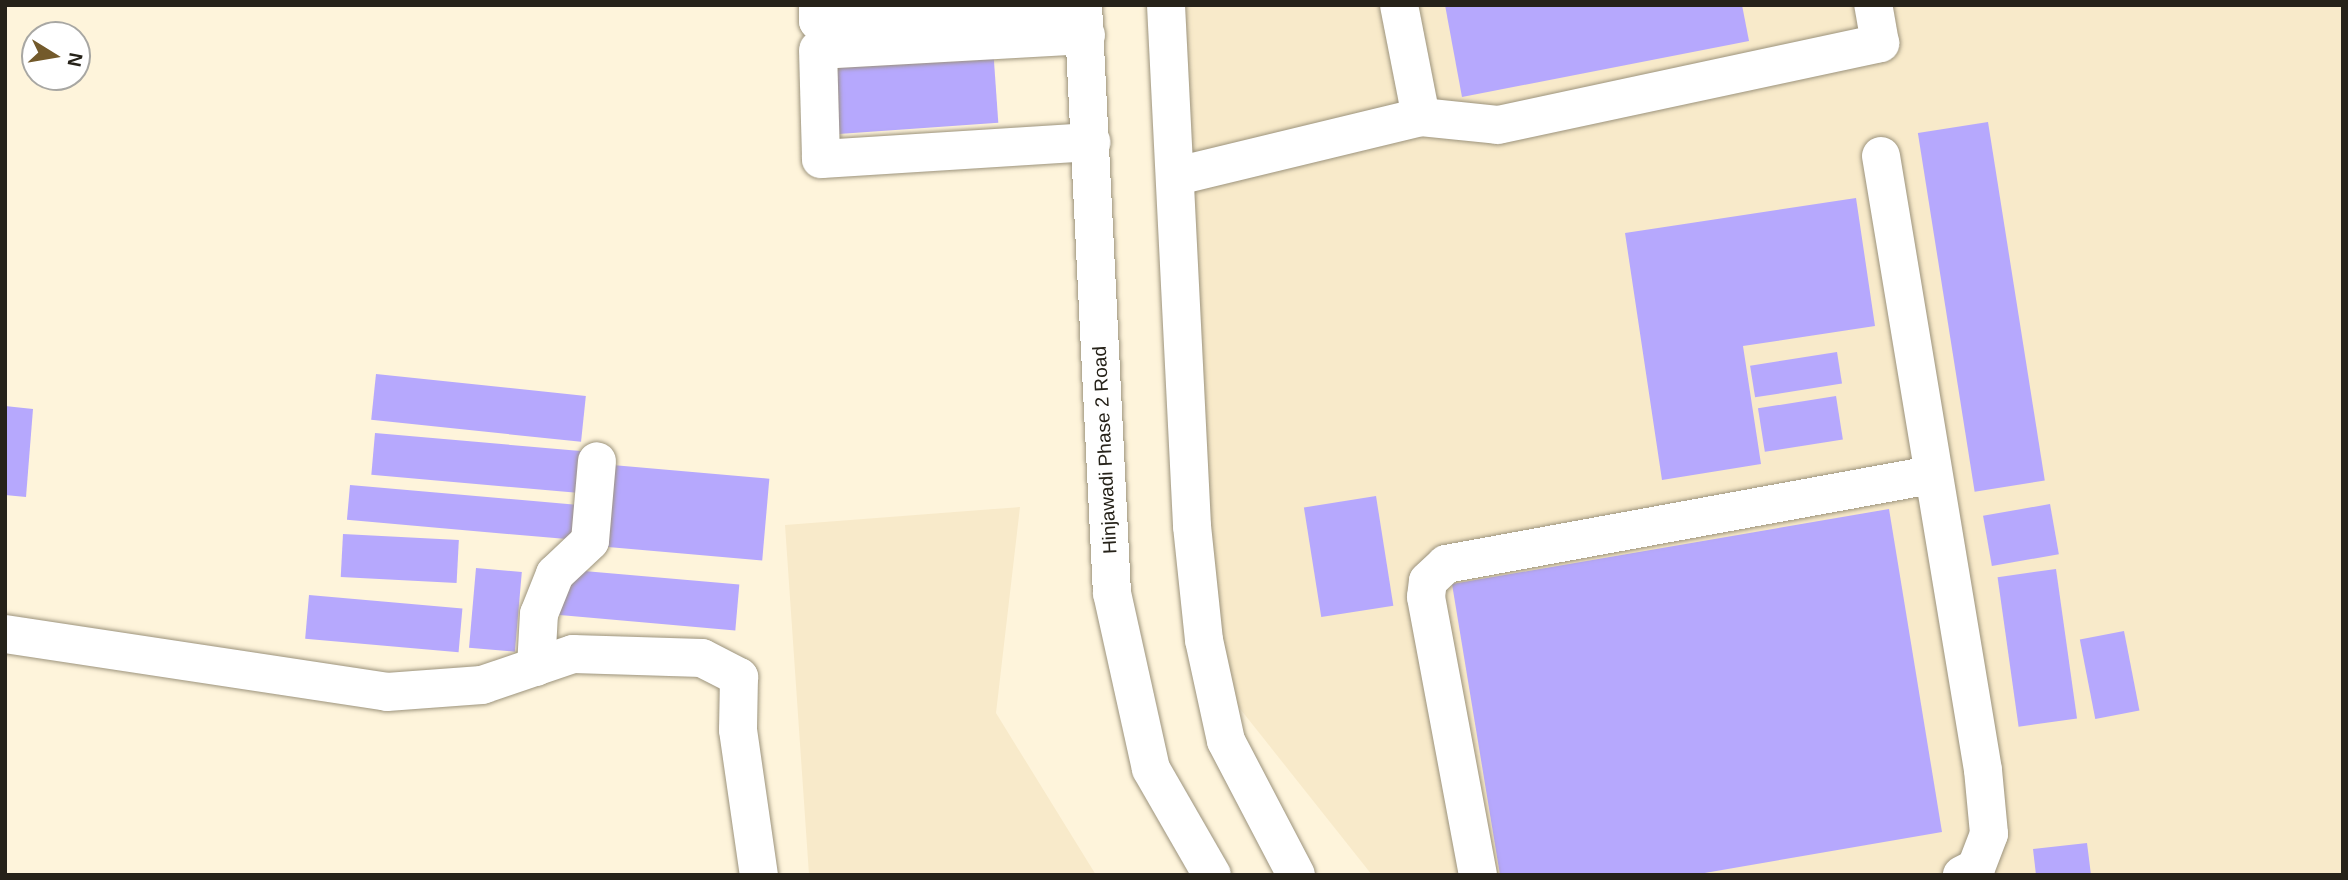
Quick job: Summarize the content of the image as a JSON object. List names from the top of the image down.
{
  "streets": {
    "main road": ["Hinjawadi Phase 2 Road"]
  },
  "north": "right"
}
